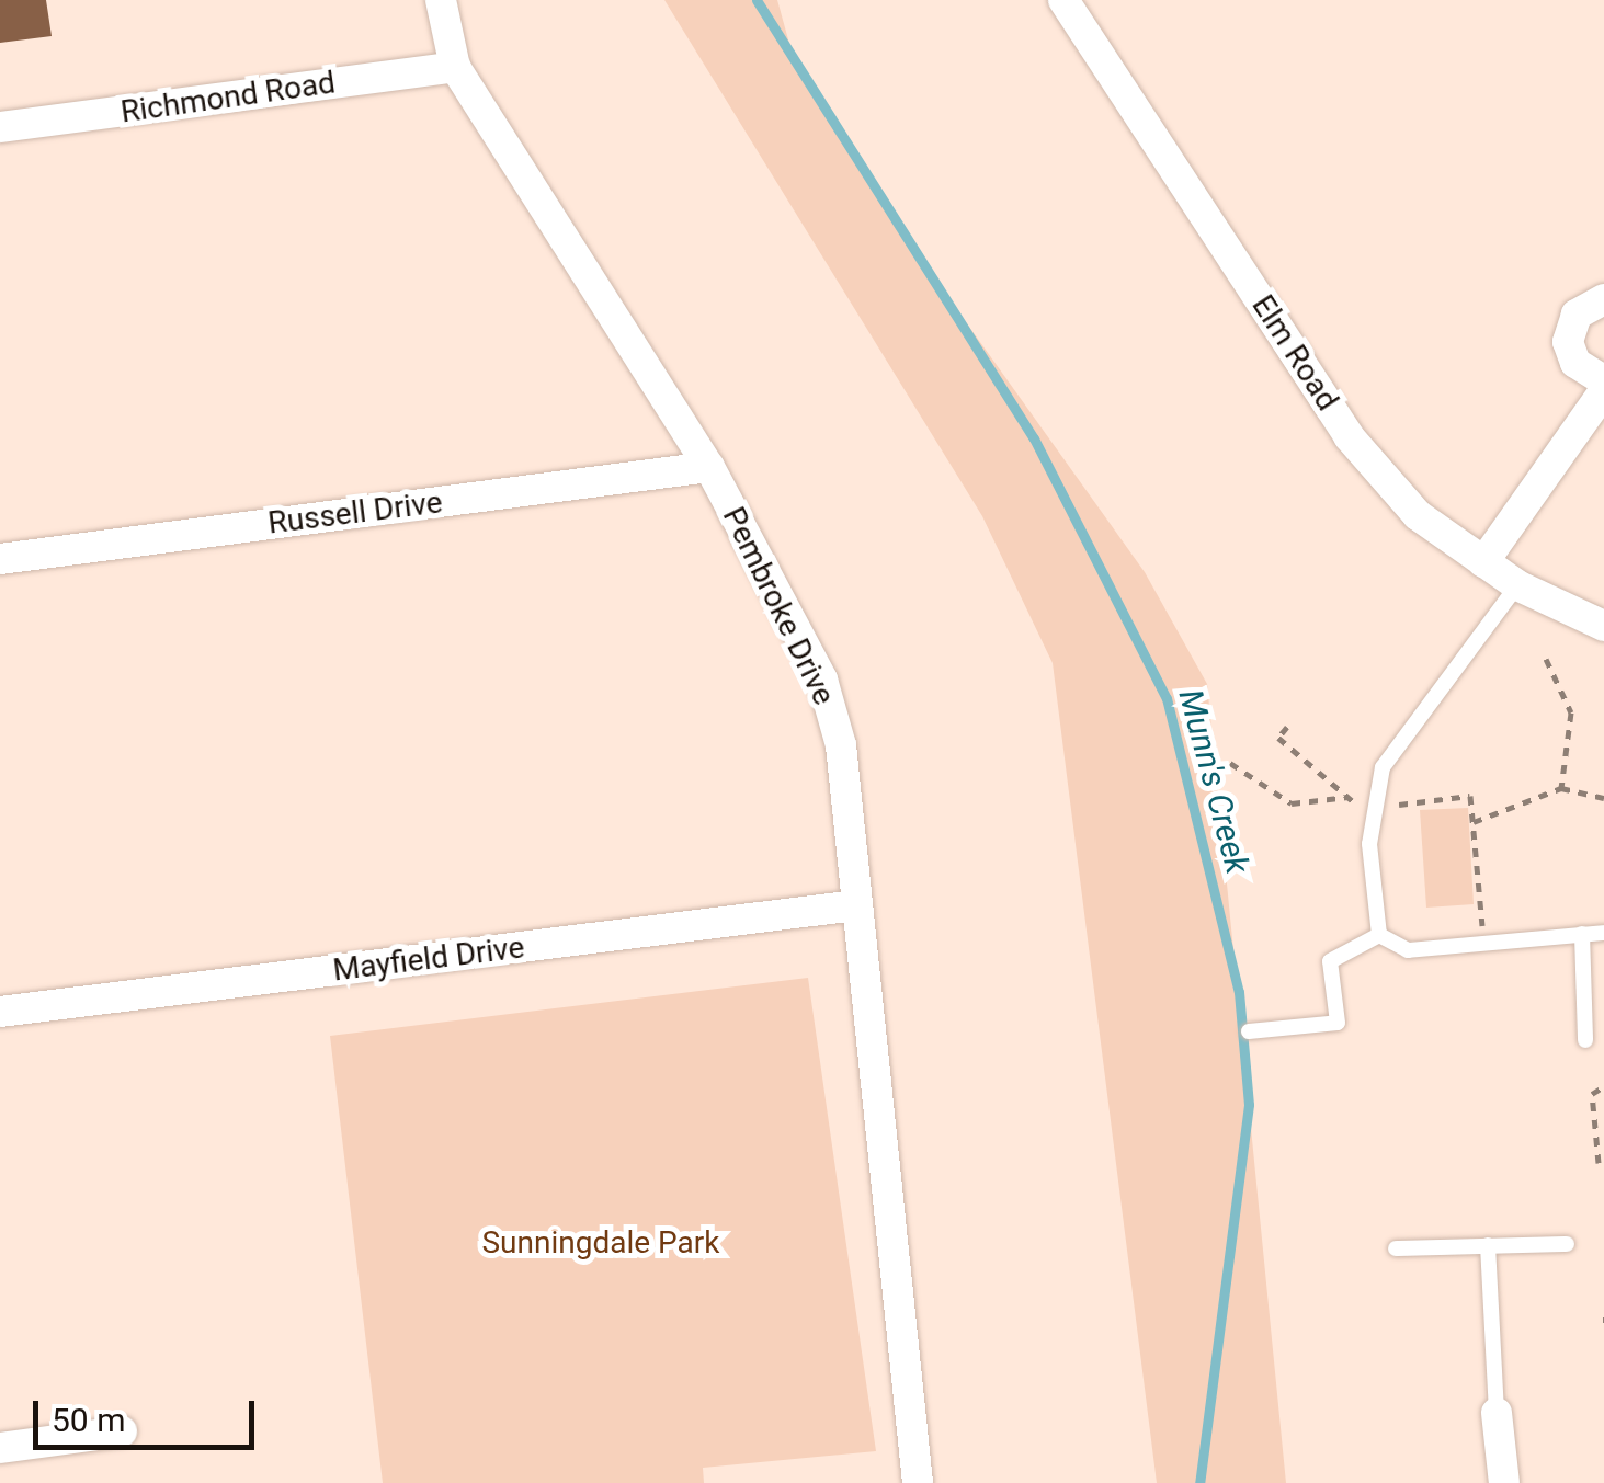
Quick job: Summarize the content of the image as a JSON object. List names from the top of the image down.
{
  "streets": {
    "street": [
      "Richmond Road",
      "Elm Road",
      "Russell Drive",
      "Pembroke Drive",
      "Mayfield Drive"
    ]
  },
  "crossings": [
    ["Richmond Road", "Pembroke Drive"],
    ["Russell Drive", "Pembroke Drive"],
    ["Pembroke Drive", "Mayfield Drive"]
  ],
  "water": ["Munn's Creek"],
  "parks": ["Sunningdale Park"],
  "scale_bar": "50 m"
}
